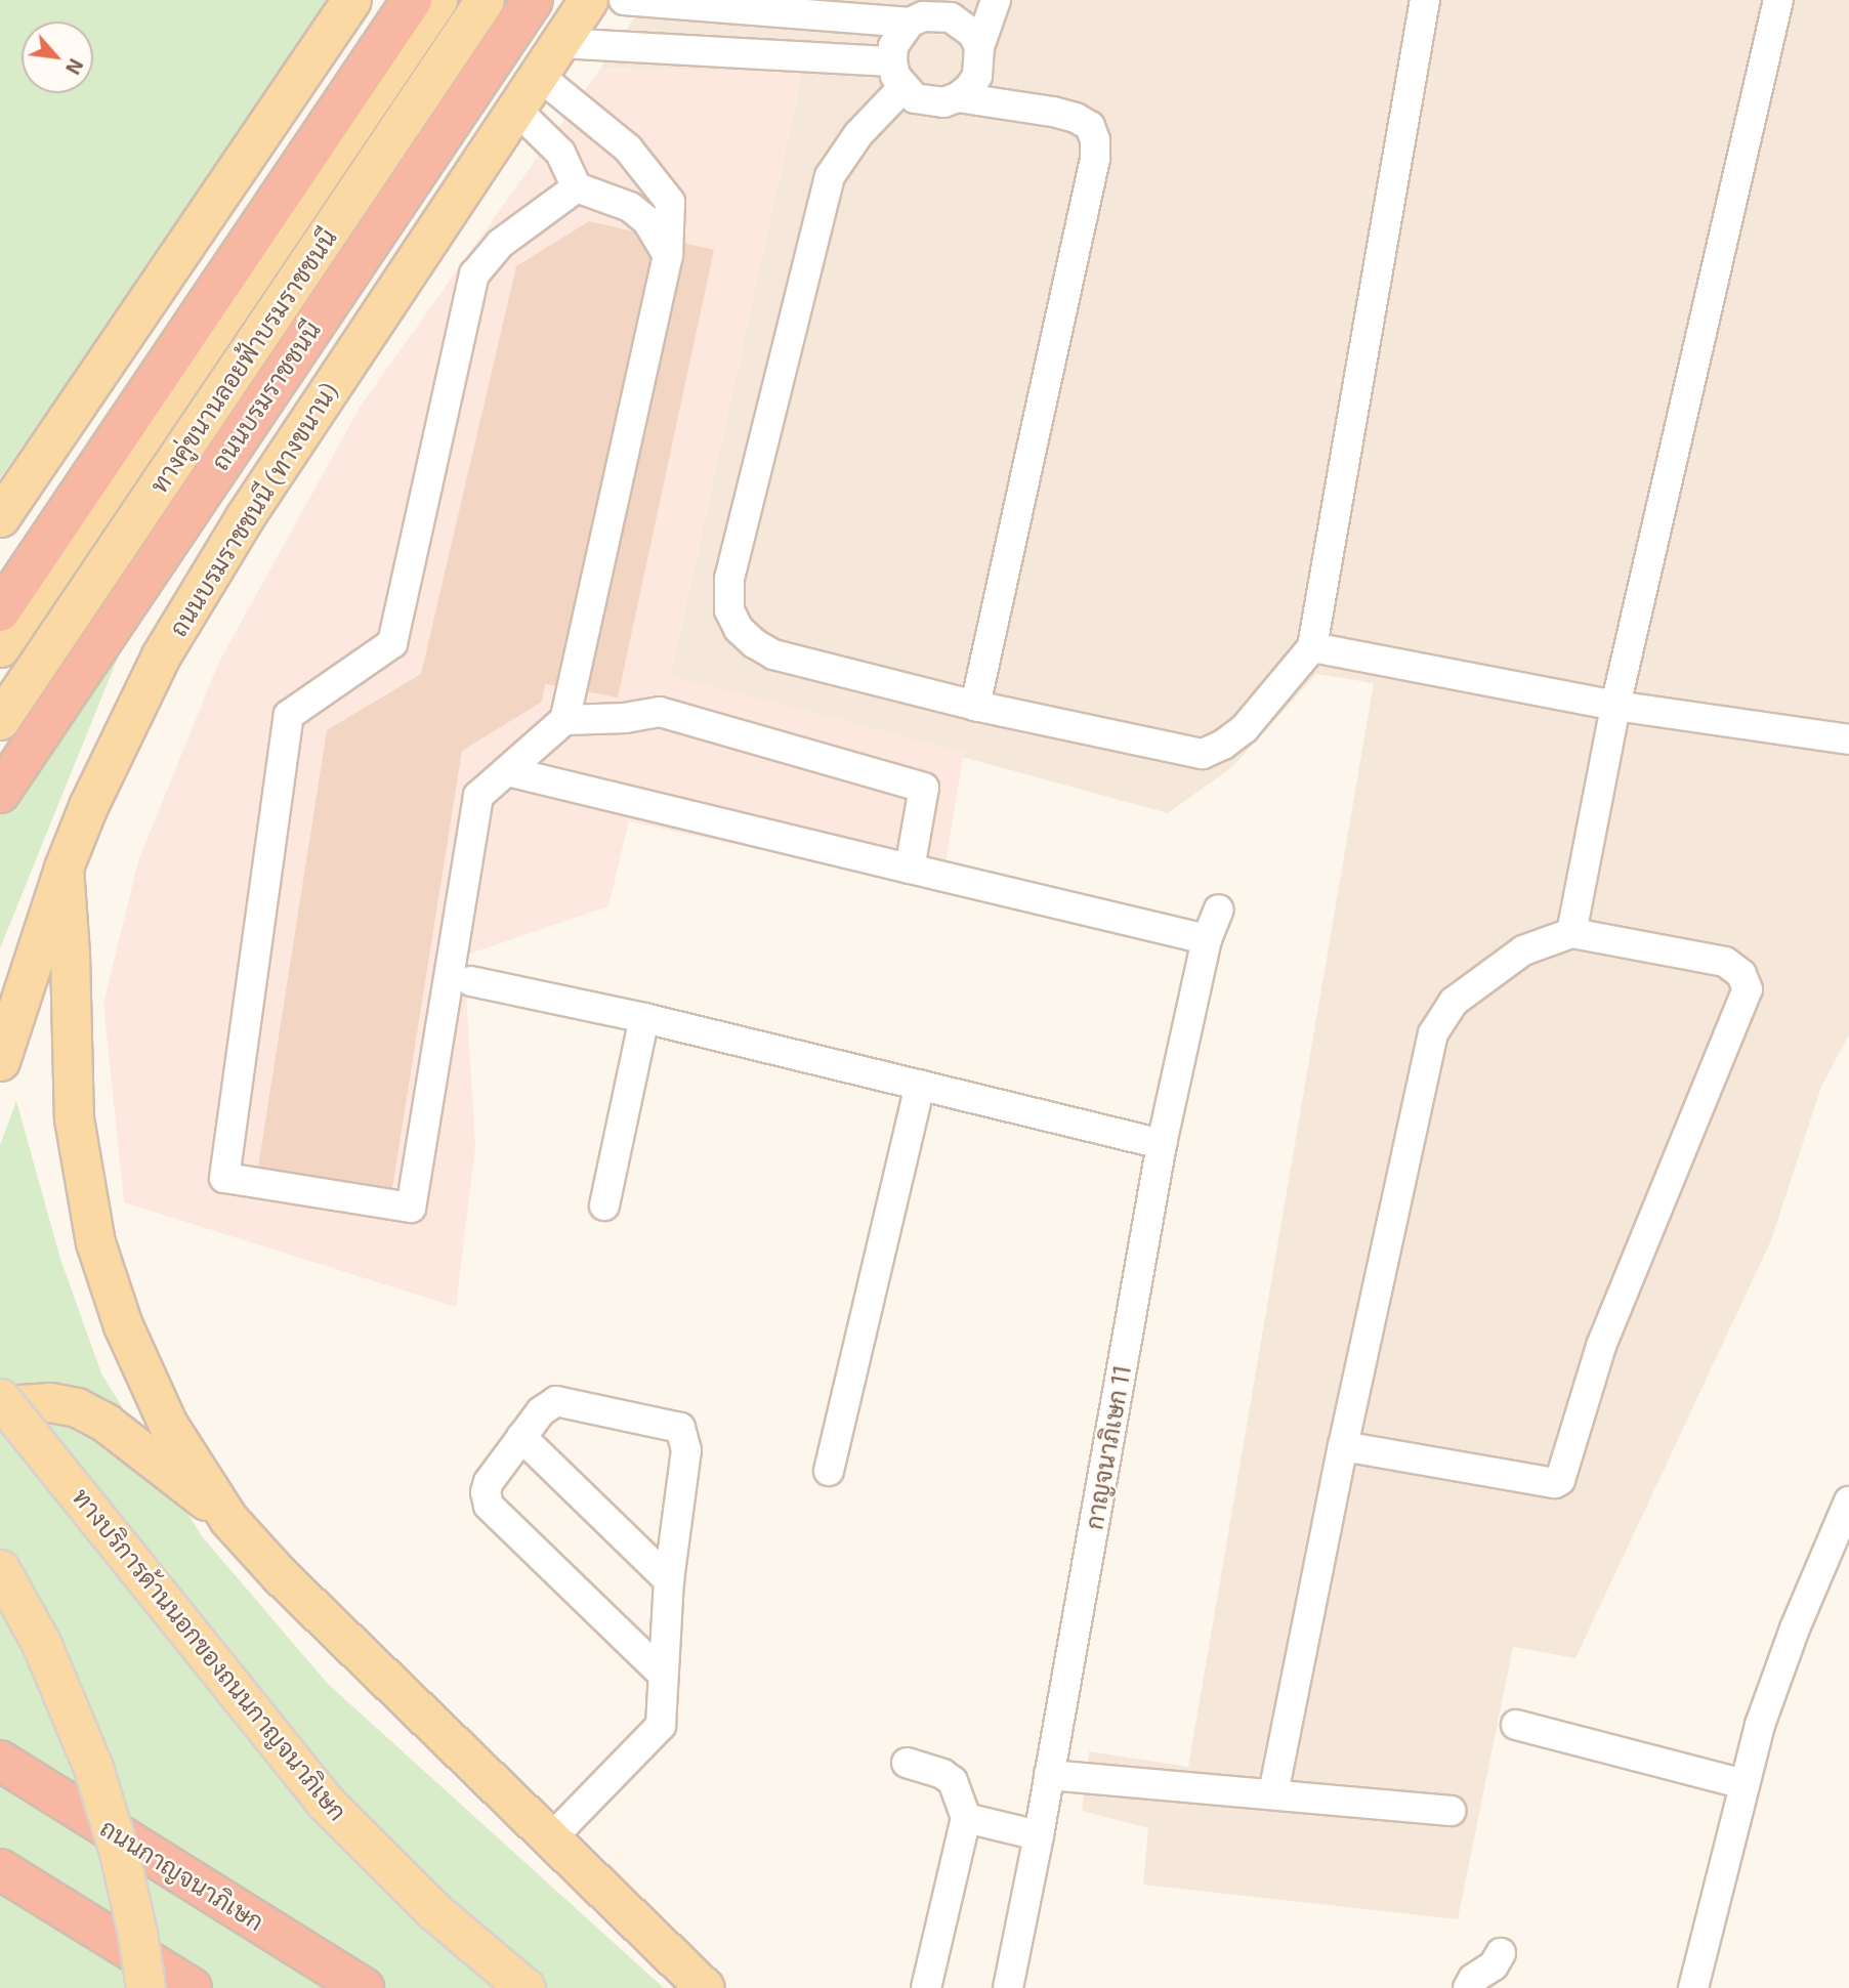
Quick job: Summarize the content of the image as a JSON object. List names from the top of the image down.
{
  "streets": {
    "highway": ["ถนนบรมราชชนนี", "ถนนกาญจนาภิเษก"],
    "main road": ["ทางคู่ขนานลอยฟ้าบรมราชชนนี", "ถนนบรมราชชนนี (ทางขนาน)", "ทางบริการด้านนอกของถนนกาญจนาภิเษก"],
    "street": ["กาญจนาภิเษก 11"]
  },
  "north": "bottom right"
}
